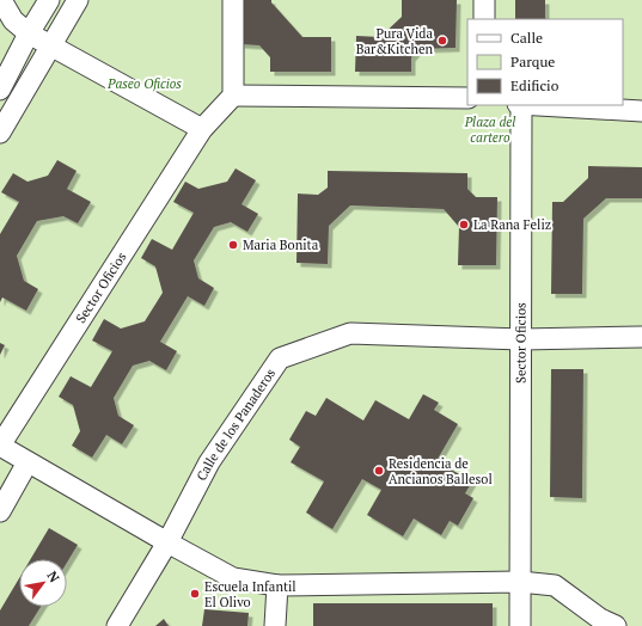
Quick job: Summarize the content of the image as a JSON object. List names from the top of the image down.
{
  "streets": {
    "street": ["Sector Oficios", "Calle de los Panaderos"]
  },
  "crossings": [
    ["Sector Oficios", "Calle de los Panaderos"]
  ],
  "parks": ["Paseo Oficios", "Plaza del cartero"],
  "places": [
    "Pura Vida Bar&Kitchen",
    "La Rana Feliz",
    "Maria Bonita",
    "Residencia de Ancianos Ballesol",
    "Escuela Infantil El Olivo"
  ],
  "legend": ["Calle", "Parque", "Edificio"],
  "north": "top right"
}
